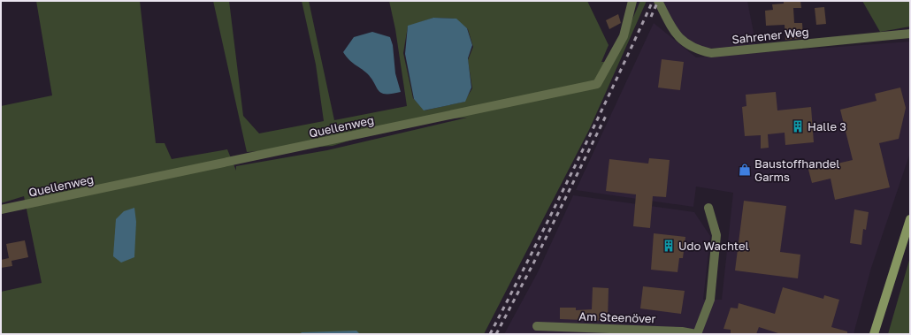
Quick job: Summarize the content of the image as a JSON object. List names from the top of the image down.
{
  "streets": {
    "street": ["Sahrener Weg", "Quellenweg", "Am Steenöver"]
  },
  "places": {
    "building": ["Halle 3", "Udo Wachtel"],
    "shop": ["Baustoffhandel Garms"]
  }
}
